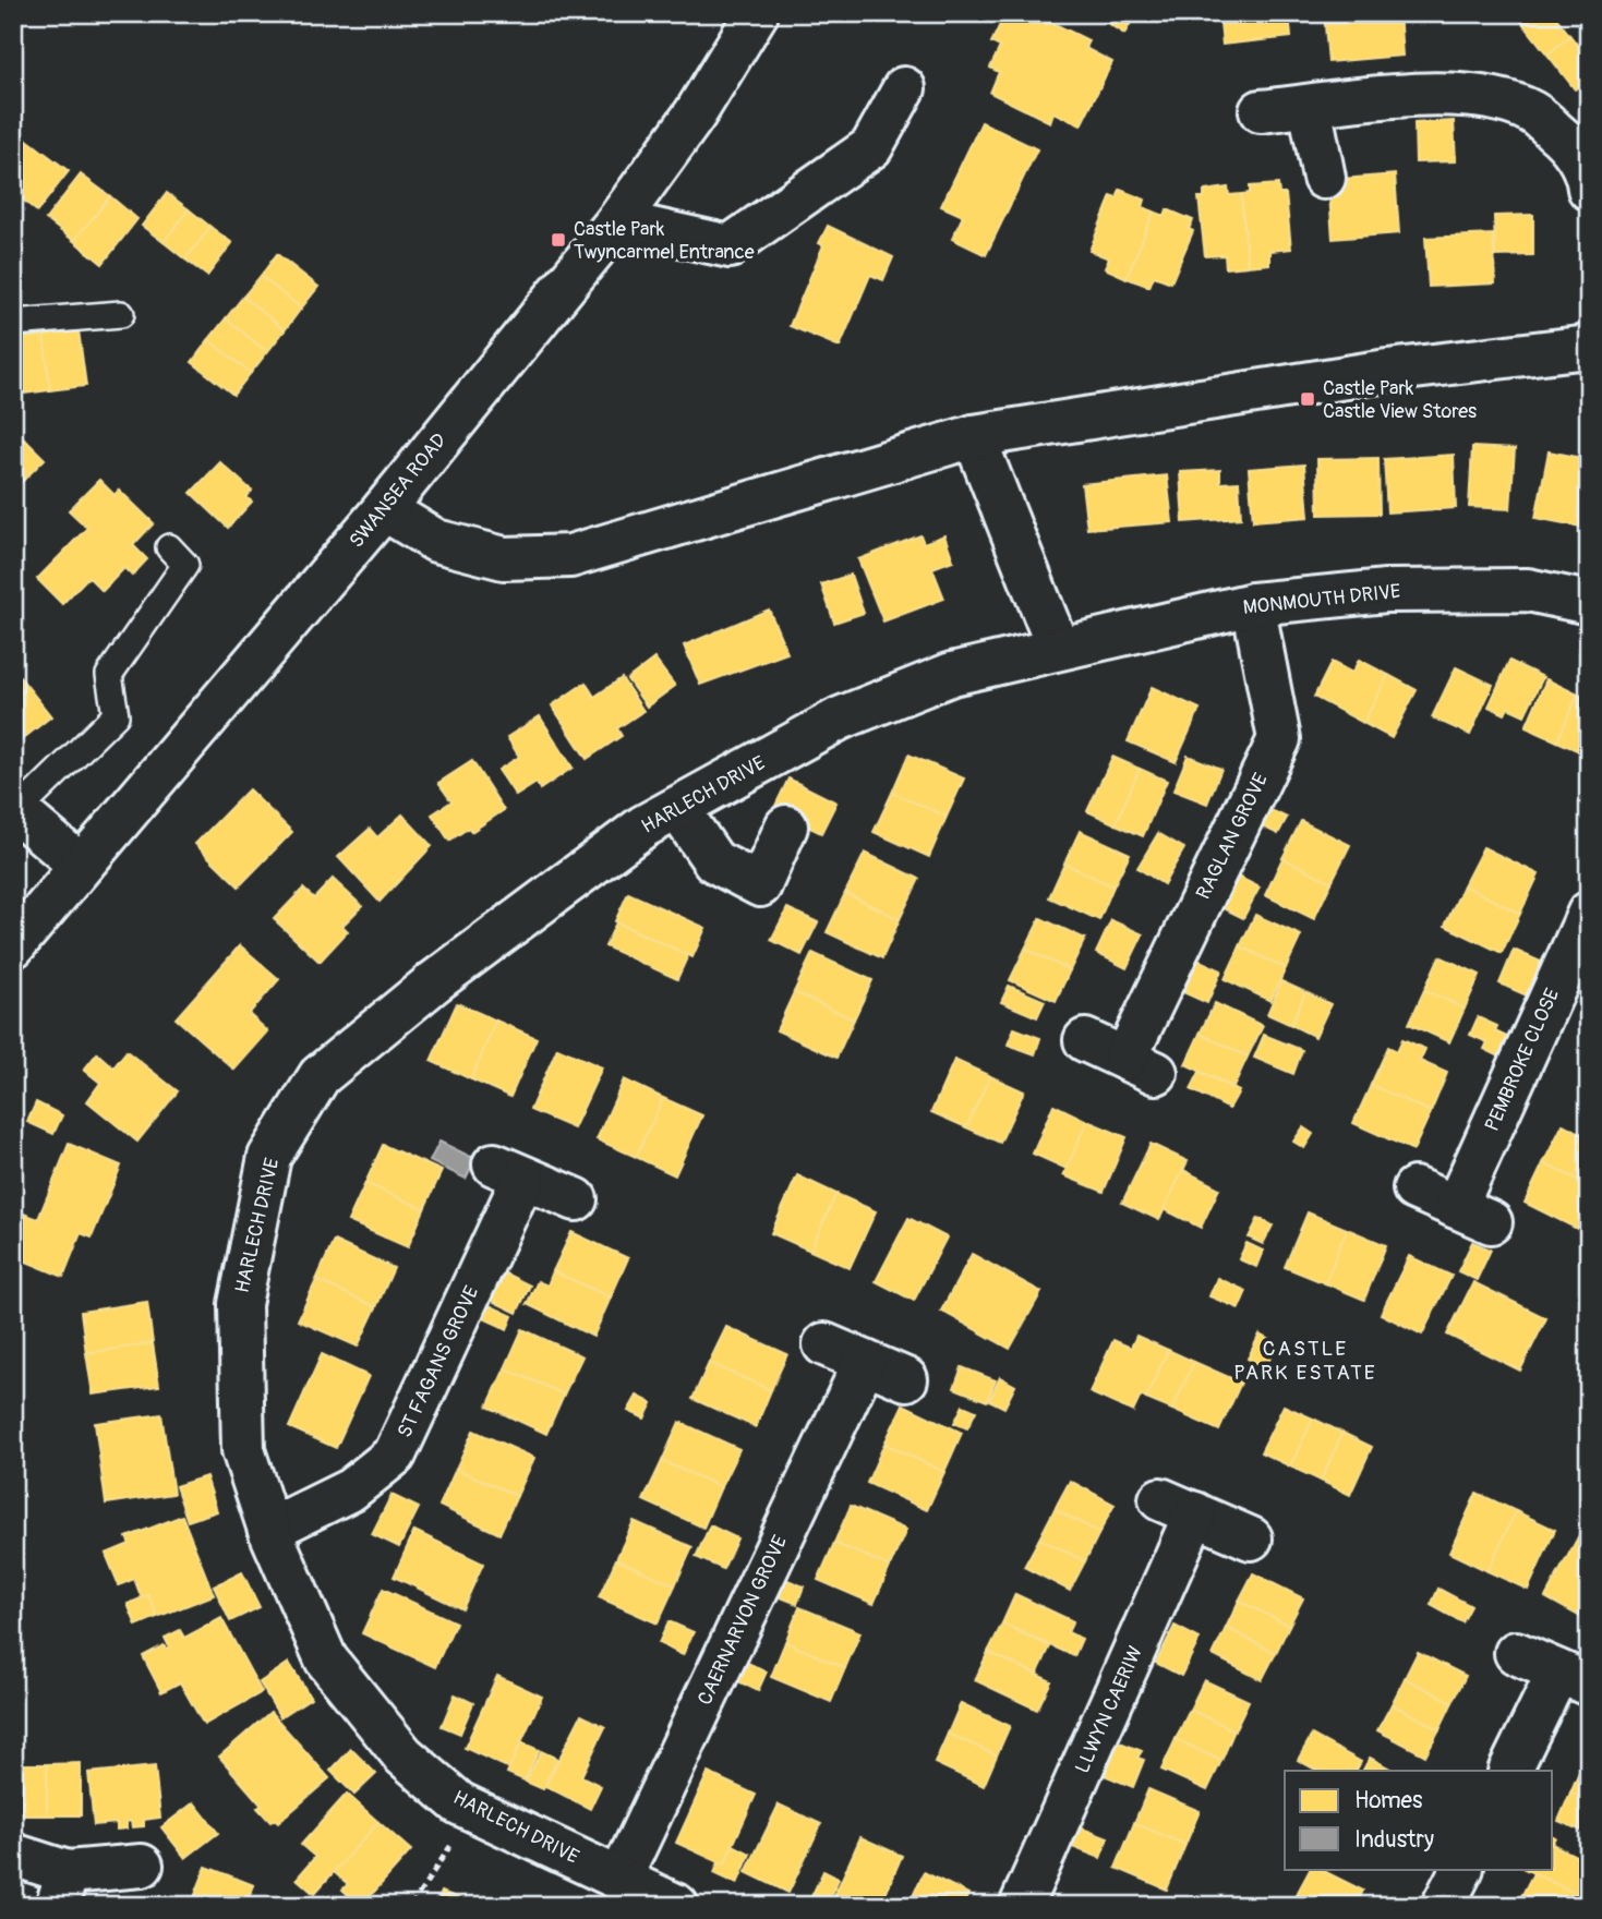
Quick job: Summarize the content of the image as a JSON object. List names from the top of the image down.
{
  "streets": {
    "street": [
      "SWANSEA ROAD",
      "MONMOUTH DRIVE",
      "HARLECH DRIVE",
      "RAGLAN GROVE",
      "PEMBROKE CLOSE",
      "ST FAGANS GROVE",
      "CAERNARVON GROVE",
      "LLWYN CAERIW"
    ]
  },
  "crossings": [
    ["MONMOUTH DRIVE", "HARLECH DRIVE"],
    ["MONMOUTH DRIVE", "RAGLAN GROVE"],
    ["HARLECH DRIVE", "ST FAGANS GROVE"],
    ["HARLECH DRIVE", "CAERNARVON GROVE"]
  ],
  "districts": ["CASTLE PARK ESTATE"],
  "places": {
    "transit": ["Castle Park Twyncarmel Entrance", "Castle Park Castle View Stores"]
  },
  "legend": ["Homes", "Industry"]
}
